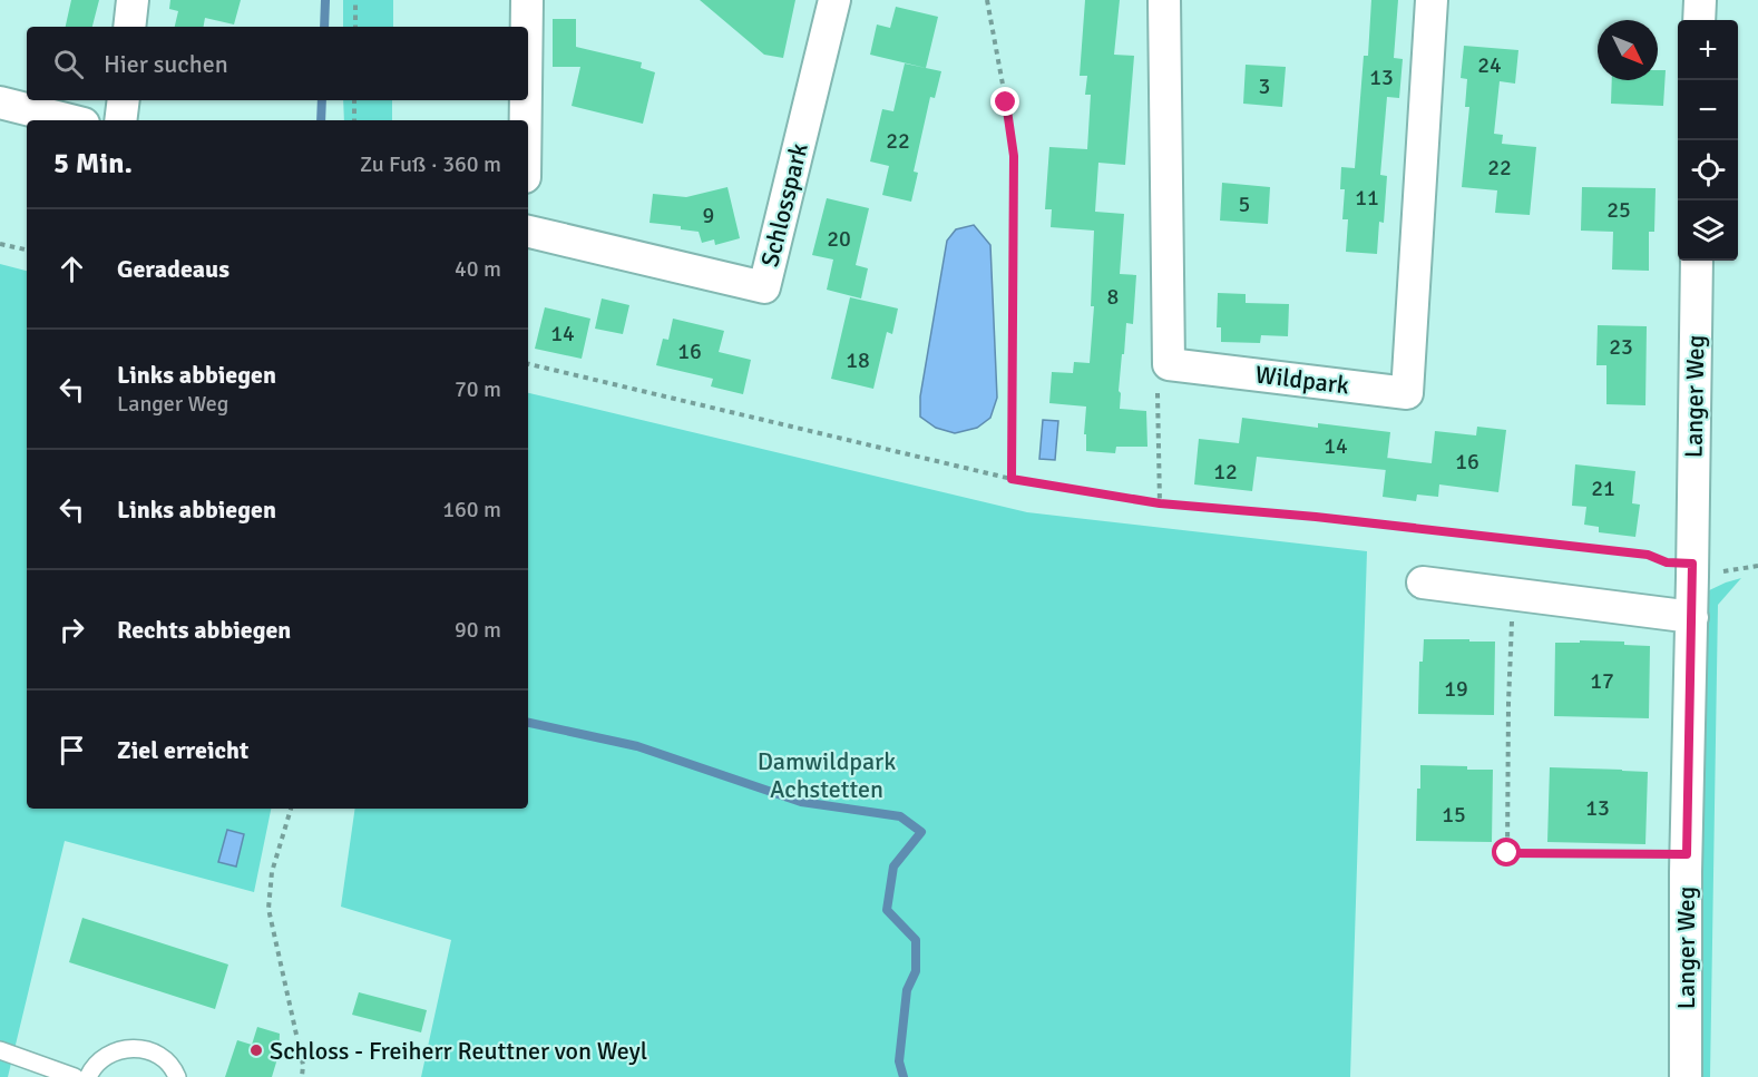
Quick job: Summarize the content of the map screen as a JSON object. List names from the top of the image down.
{
  "streets": {
    "street": ["Schlosspark", "Wildpark", "Langer Weg"]
  },
  "parks": ["Damwildpark Achstetten"],
  "places": ["Schloss - Freiherr Reuttner von Weyl"],
  "house_numbers": [
    "24",
    "13",
    "3",
    "22",
    "22",
    "11",
    "5",
    "25",
    "9",
    "20",
    "8",
    "14",
    "23",
    "16",
    "18",
    "14",
    "16",
    "12",
    "21",
    "17",
    "19",
    "13",
    "15"
  ],
  "north": "bottom right",
  "page": {
    "map_buttons": ["+", "−"],
    "search": "Hier suchen",
    "heading": ["5 Min.", "Zu Fuß · 360 m"],
    "list": [
      ["Geradeaus", "40 m"],
      ["Links abbiegen", "Langer Weg", "70 m"],
      ["Links abbiegen", "160 m"],
      ["Rechts abbiegen", "90 m"],
      "Ziel erreicht"
    ]
  }
}
